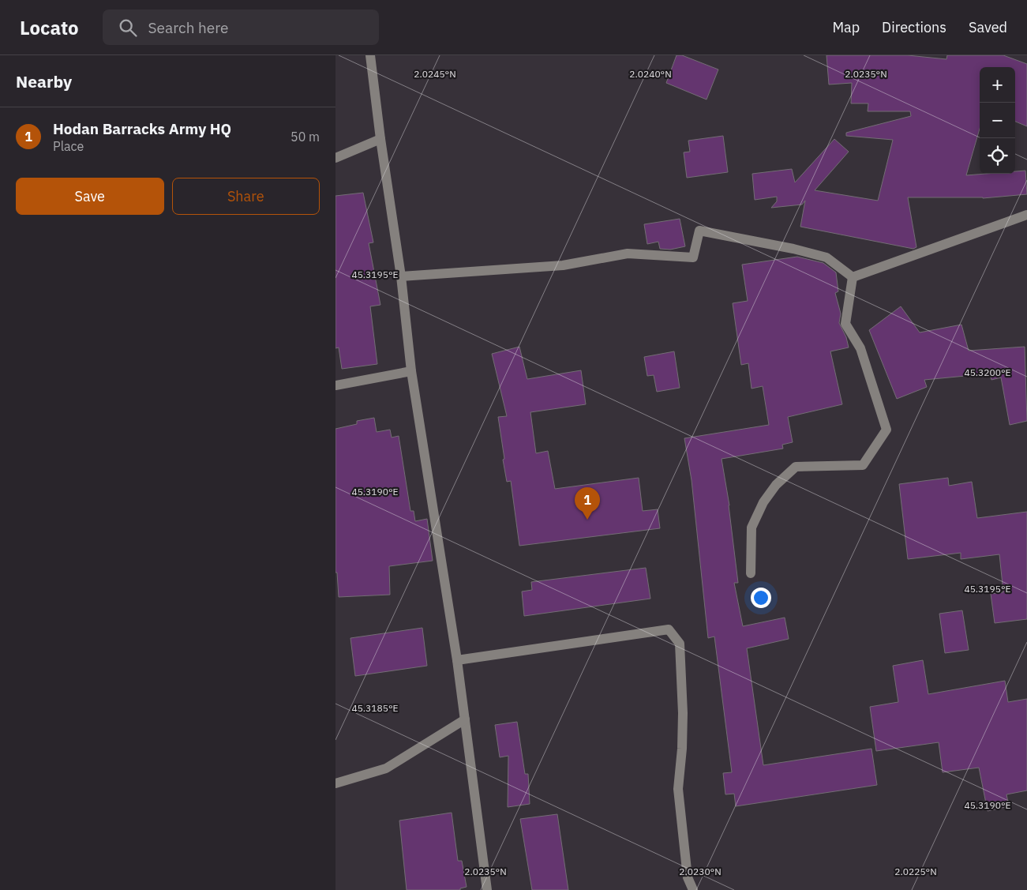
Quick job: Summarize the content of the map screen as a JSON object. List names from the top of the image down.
{
  "page": {
    "header": "Locato",
    "search": "Search here",
    "nav": ["Map", "Directions", "Saved"],
    "heading": "Nearby",
    "map_buttons": ["+", "−"],
    "list": [
      {
        "mark": "1",
        "name": "Hodan Barracks Army HQ",
        "note": "Place",
        "value": "50 m"
      }
    ],
    "buttons": ["Save", "Share"],
    "pins": "1"
  },
  "coordinates": [
    "2.0245°N",
    "2.0240°N",
    "2.0235°N",
    "45.3195°E",
    "45.3200°E",
    "45.3190°E",
    "45.3185°E",
    "2.0230°N",
    "2.0225°N"
  ]
}
